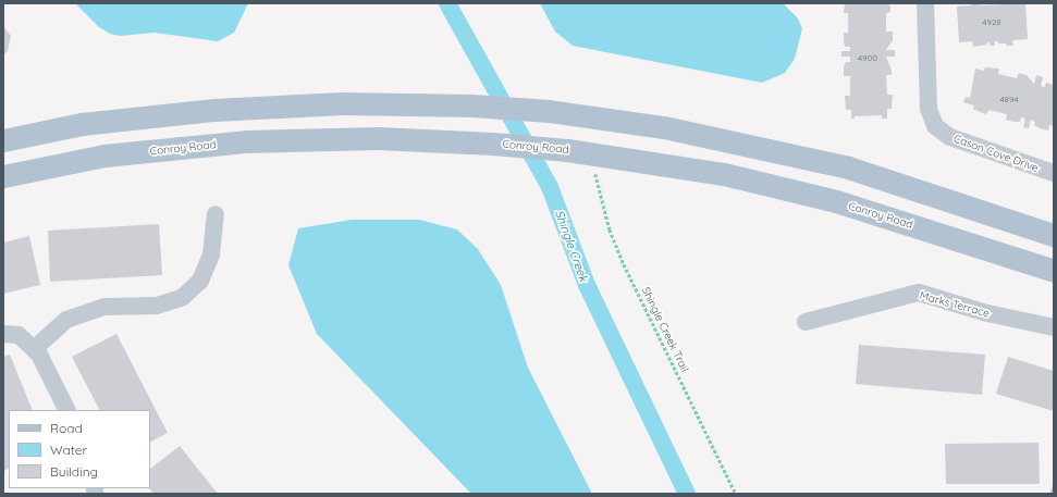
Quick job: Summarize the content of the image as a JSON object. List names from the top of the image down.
{
  "streets": {
    "main road": ["Conroy Road"],
    "lane": ["Cason Cove Drive", "Marks Terrace"],
    "path": ["Shingle Creek Trail"]
  },
  "water": ["Shingle Creek"],
  "house_numbers": ["4928", "4900", "4894"],
  "legend": ["Road", "Water", "Building"]
}
